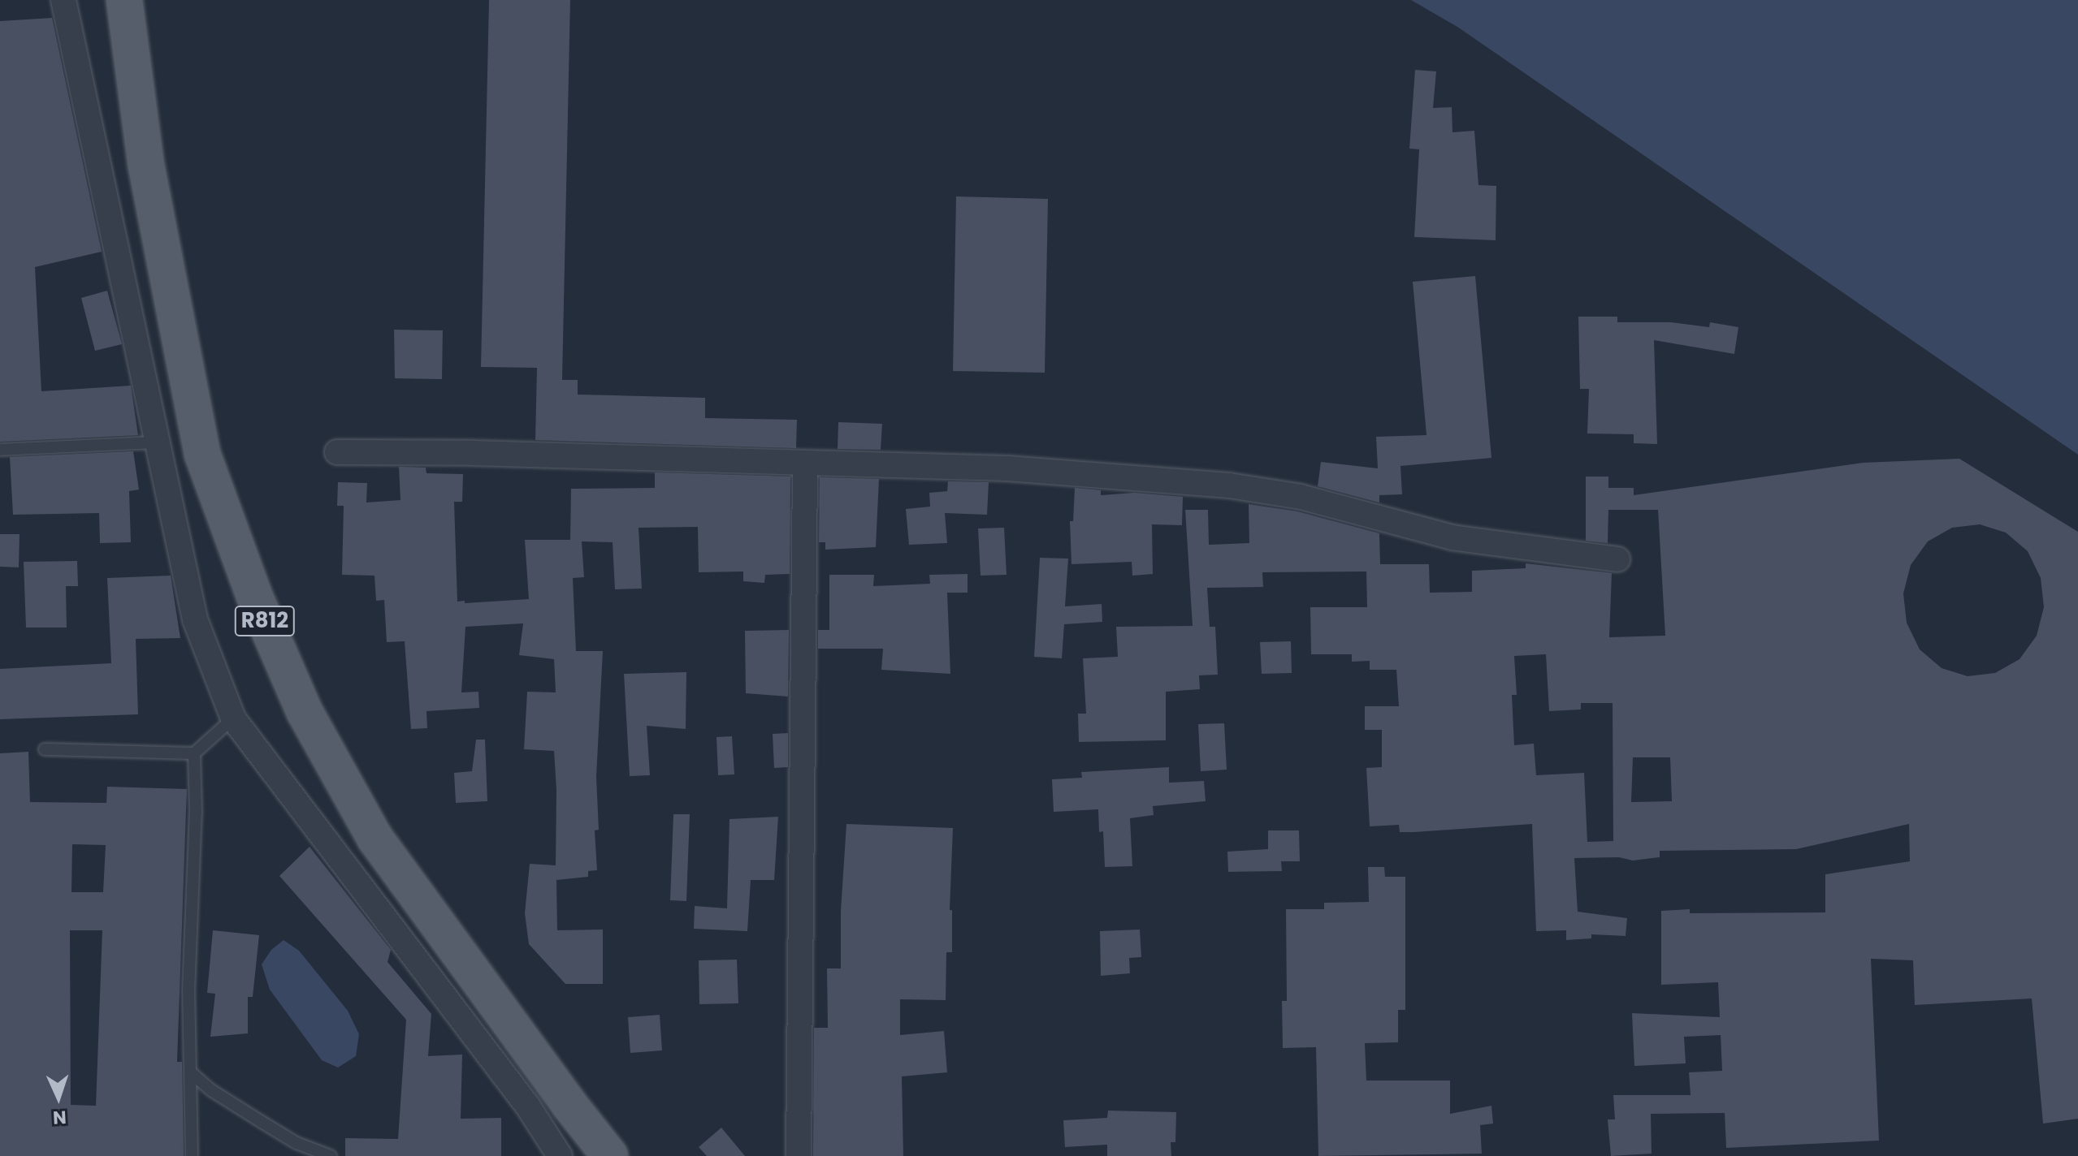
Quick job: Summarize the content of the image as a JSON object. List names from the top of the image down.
{
  "streets": {
    "main road": ["R812"]
  },
  "north": "bottom"
}
